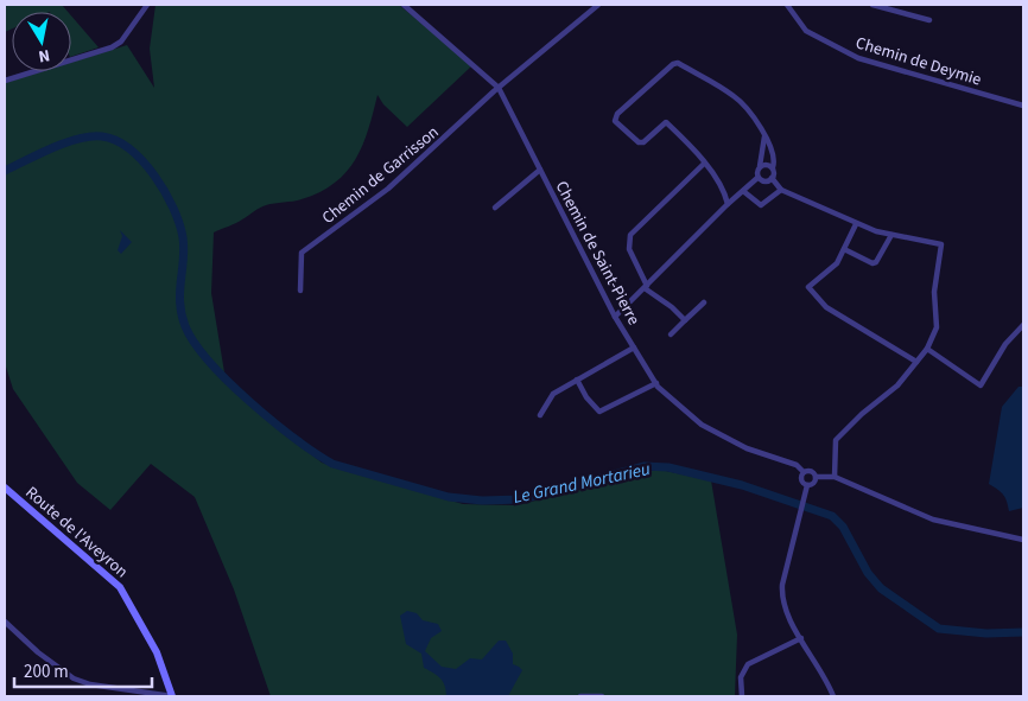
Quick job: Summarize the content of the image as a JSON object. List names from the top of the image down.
{
  "streets": {
    "street": [
      "Chemin de Deymie",
      "Chemin de Garrisson",
      "Chemin de Saint-Pierre",
      "Route de l'Aveyron"
    ]
  },
  "crossings": [
    ["Chemin de Garrisson", "Chemin de Saint-Pierre"]
  ],
  "water": ["Le Grand Mortarieu"],
  "scale_bar": "200 m",
  "north": "bottom"
}
